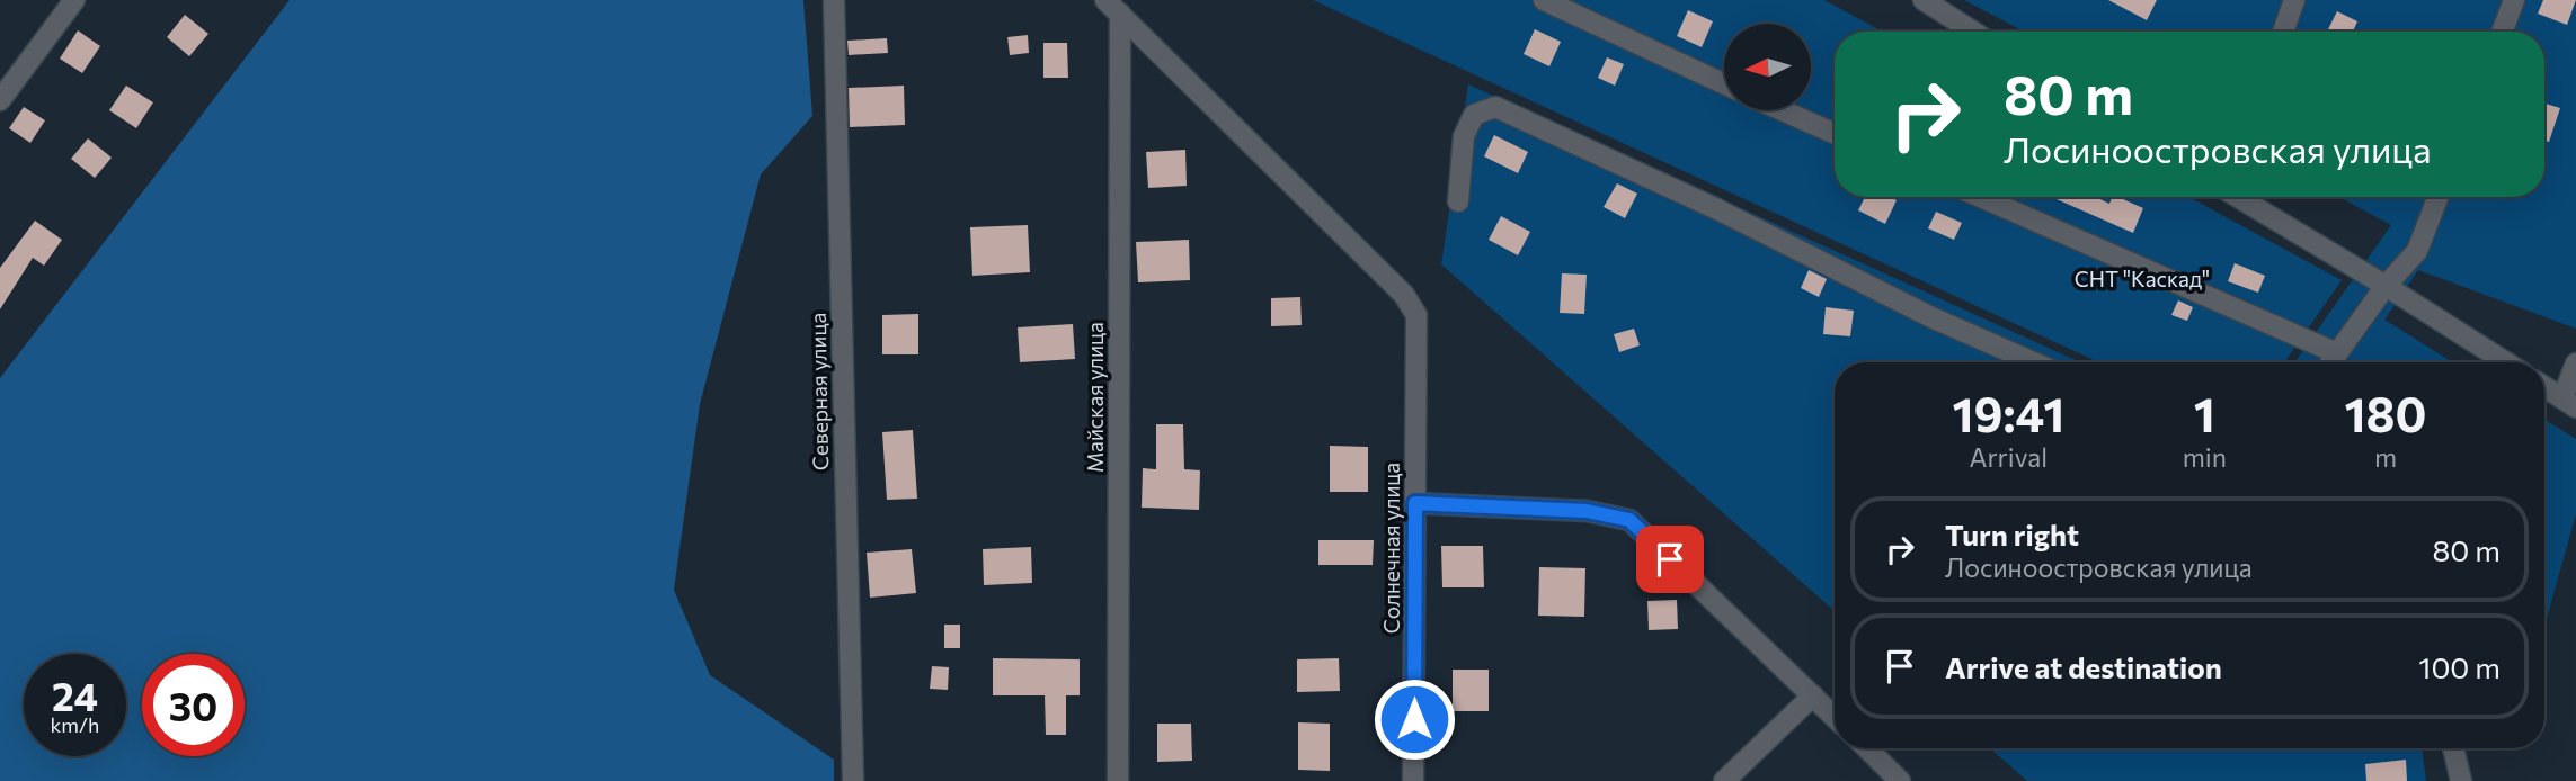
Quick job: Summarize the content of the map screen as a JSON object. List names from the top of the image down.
{
  "streets": {
    "street": ["Северная улица", "Майская улица", "Солнечная улица"]
  },
  "crossings": [
    ["Майская улица", "Солнечная улица"]
  ],
  "parks": ["СНТ \"Каскад\""],
  "north": "left",
  "page": {
    "turn": ["80 m", "Лосиноостровская улица"],
    "eta": [
      "19:41",
      "Arrival",
      "1",
      "min",
      "180",
      "m"
    ],
    "list": [
      {
        "name": "Turn right",
        "note": "Лосиноостровская улица",
        "value": "80 m"
      },
      {
        "name": "Arrive at destination",
        "value": "100 m"
      }
    ],
    "speed": "24 km/h",
    "limit": "30"
  }
}
